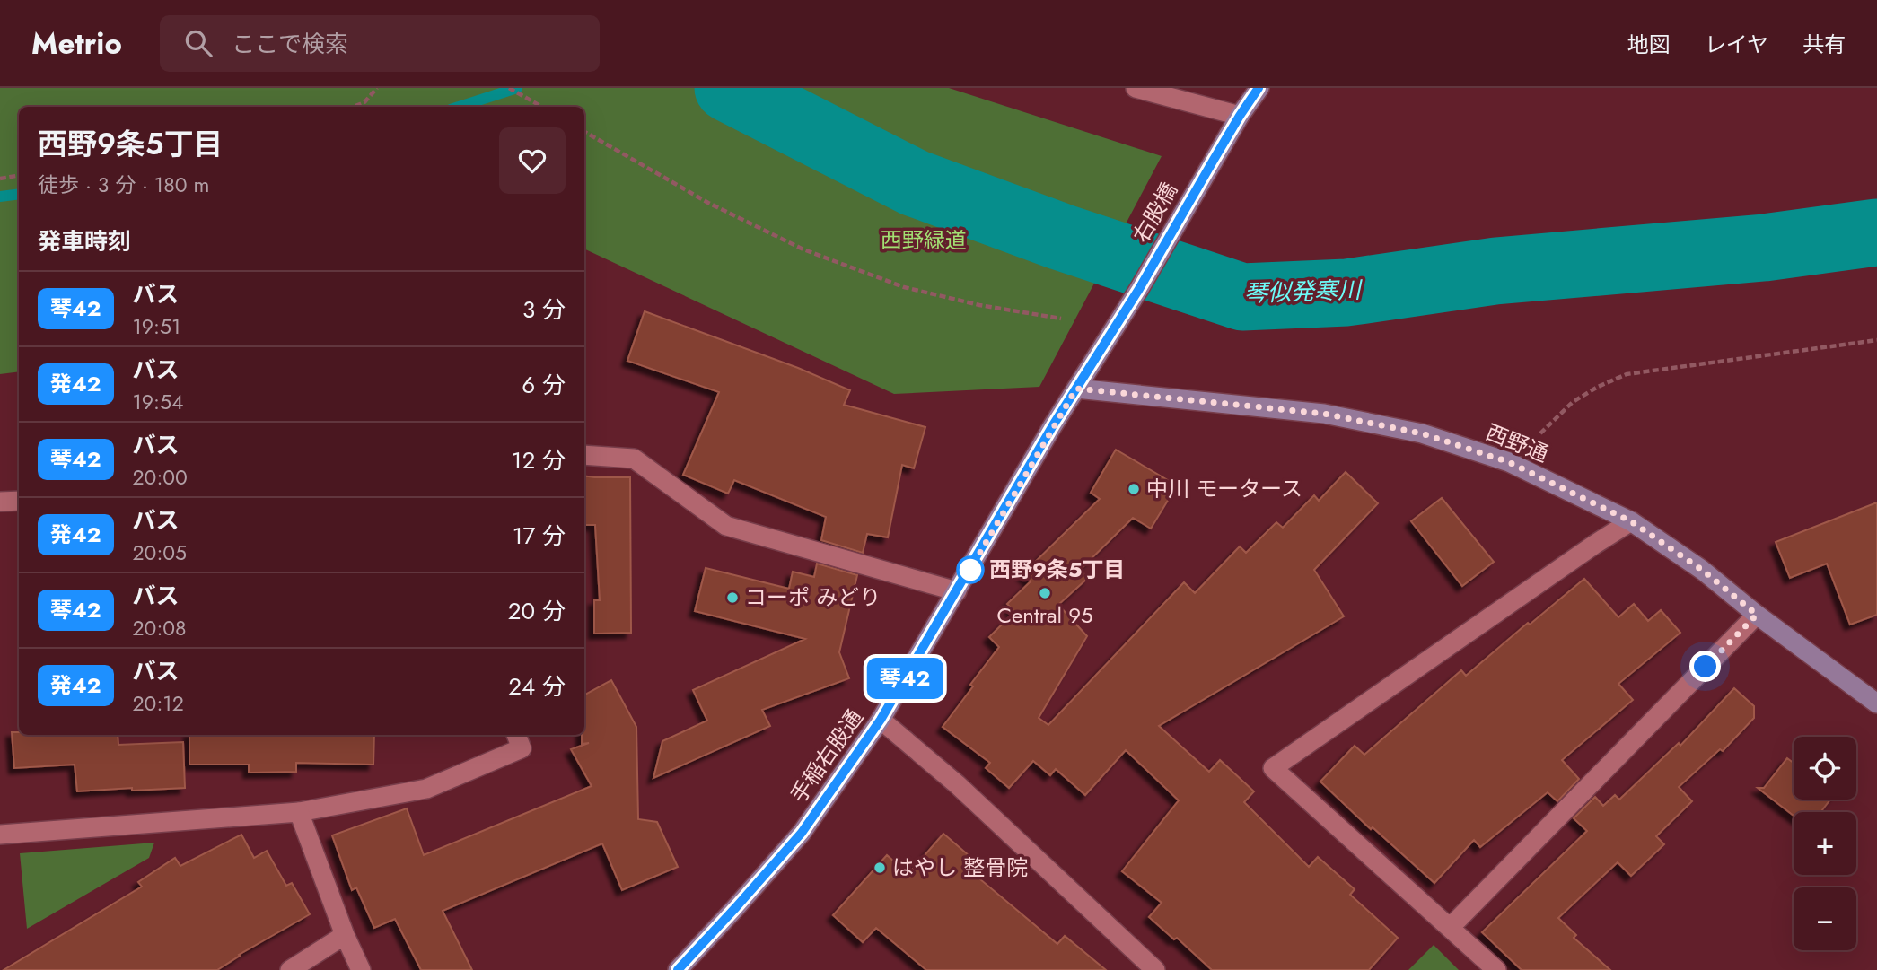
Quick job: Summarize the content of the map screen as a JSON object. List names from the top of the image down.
{
  "streets": {
    "street": ["右股橋", "西野通", "手稲右股通"]
  },
  "crossings": [
    ["右股橋", "手稲右股通"],
    ["西野通", "手稲右股通"]
  ],
  "water": ["琴似発寒川"],
  "parks": ["西野緑道"],
  "places": [
    "中川 モータース",
    "西野9条5丁目",
    "Central 95",
    "コーポ みどり",
    "はやし 整骨院"
  ],
  "lines": ["bus line 琴42"],
  "page": {
    "header": "Metrio",
    "search": "ここで検索",
    "nav": ["地図", "レイヤ", "共有"],
    "on_map": "琴42",
    "heading": [
      ["西野9条5丁目", "徒歩 · 3 分 · 180 m"],
      "発車時刻"
    ],
    "list": [
      {
        "mark": "琴42",
        "name": "バス",
        "note": "19:51",
        "value": "3 分"
      },
      {
        "mark": "発42",
        "name": "バス",
        "note": "19:54",
        "value": "6 分"
      },
      {
        "mark": "琴42",
        "name": "バス",
        "note": "20:00",
        "value": "12 分"
      },
      {
        "mark": "発42",
        "name": "バス",
        "note": "20:05",
        "value": "17 分"
      },
      {
        "mark": "琴42",
        "name": "バス",
        "note": "20:08",
        "value": "20 分"
      },
      {
        "mark": "発42",
        "name": "バス",
        "note": "20:12",
        "value": "24 分"
      }
    ],
    "map_buttons": ["+", "−"]
  }
}
